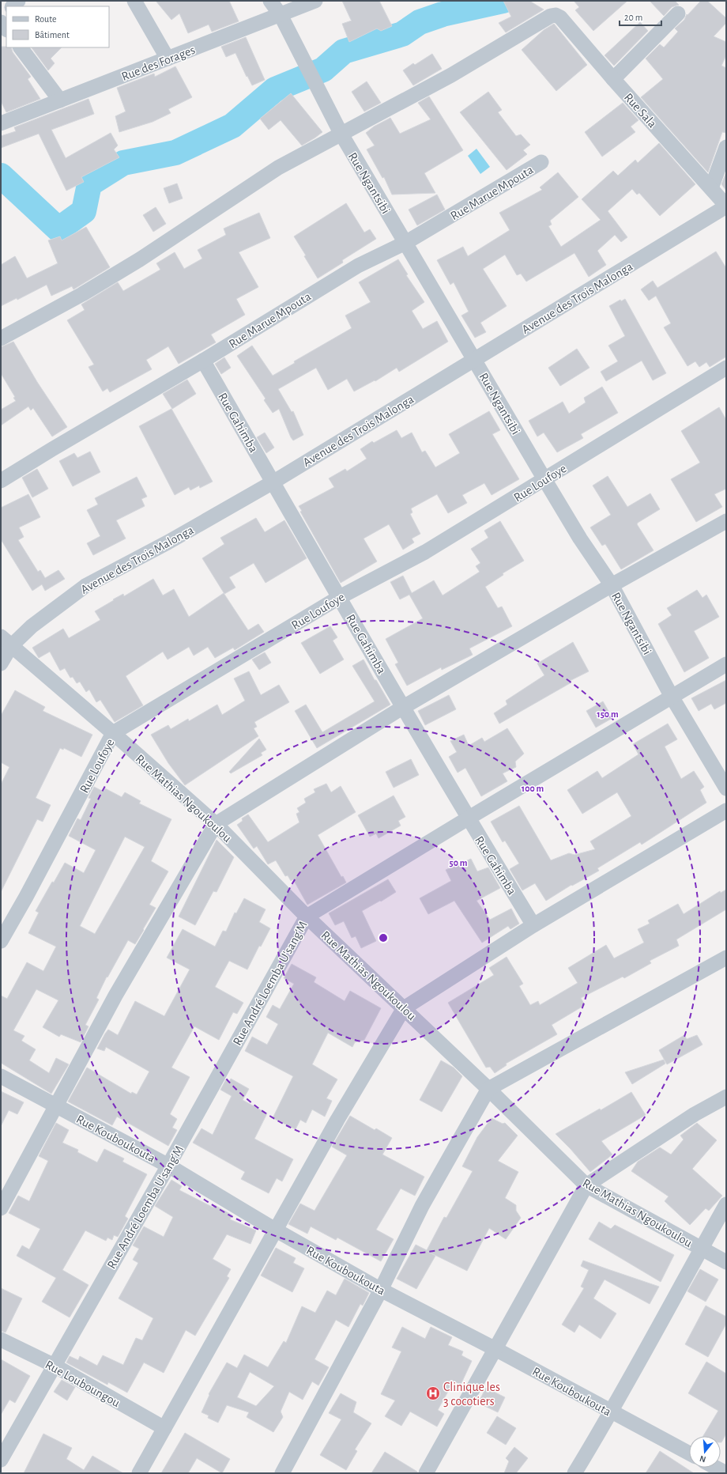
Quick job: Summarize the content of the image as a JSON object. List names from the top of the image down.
{
  "streets": {
    "street": [
      "Rue des Forages",
      "Rue Sala",
      "Rue Ngantsibi",
      "Rue Marue Mpouta",
      "Avenue des Trois Malonga",
      "Rue Gahimba",
      "Rue Loufoye",
      "Rue Mathias Ngoukoulou",
      "Rue André Loemba U'sang'M",
      "Rue Kouboukouta",
      "Rue Louboungou"
    ]
  },
  "crossings": [
    ["Rue des Forages", "Rue Ngantsibi"],
    ["Rue Sala", "Rue Ngantsibi"],
    ["Rue Sala", "Avenue des Trois Malonga"],
    ["Rue Ngantsibi", "Rue Marue Mpouta"],
    ["Rue Ngantsibi", "Avenue des Trois Malonga"],
    ["Rue Ngantsibi", "Rue Loufoye"],
    ["Rue Ngantsibi", "Rue André Loemba U'sang'M"],
    ["Rue Marue Mpouta", "Rue Gahimba"],
    ["Avenue des Trois Malonga", "Rue Gahimba"],
    ["Avenue des Trois Malonga", "Rue Mathias Ngoukoulou"],
    ["Rue Gahimba", "Rue Loufoye"],
    ["Rue Gahimba", "Rue André Loemba U'sang'M"],
    ["Rue Loufoye", "Rue Mathias Ngoukoulou"],
    ["Rue Mathias Ngoukoulou", "Rue André Loemba U'sang'M"],
    ["Rue André Loemba U'sang'M", "Rue Kouboukouta"],
    ["Rue André Loemba U'sang'M", "Rue Louboungou"]
  ],
  "places": {
    "hospital": ["Clinique les 3 cocotiers"]
  },
  "legend": ["Route", "Bâtiment"],
  "scale_bar": "20 m",
  "north": "bottom",
  "rings": ["150 m", "100 m", "50 m"]
}
